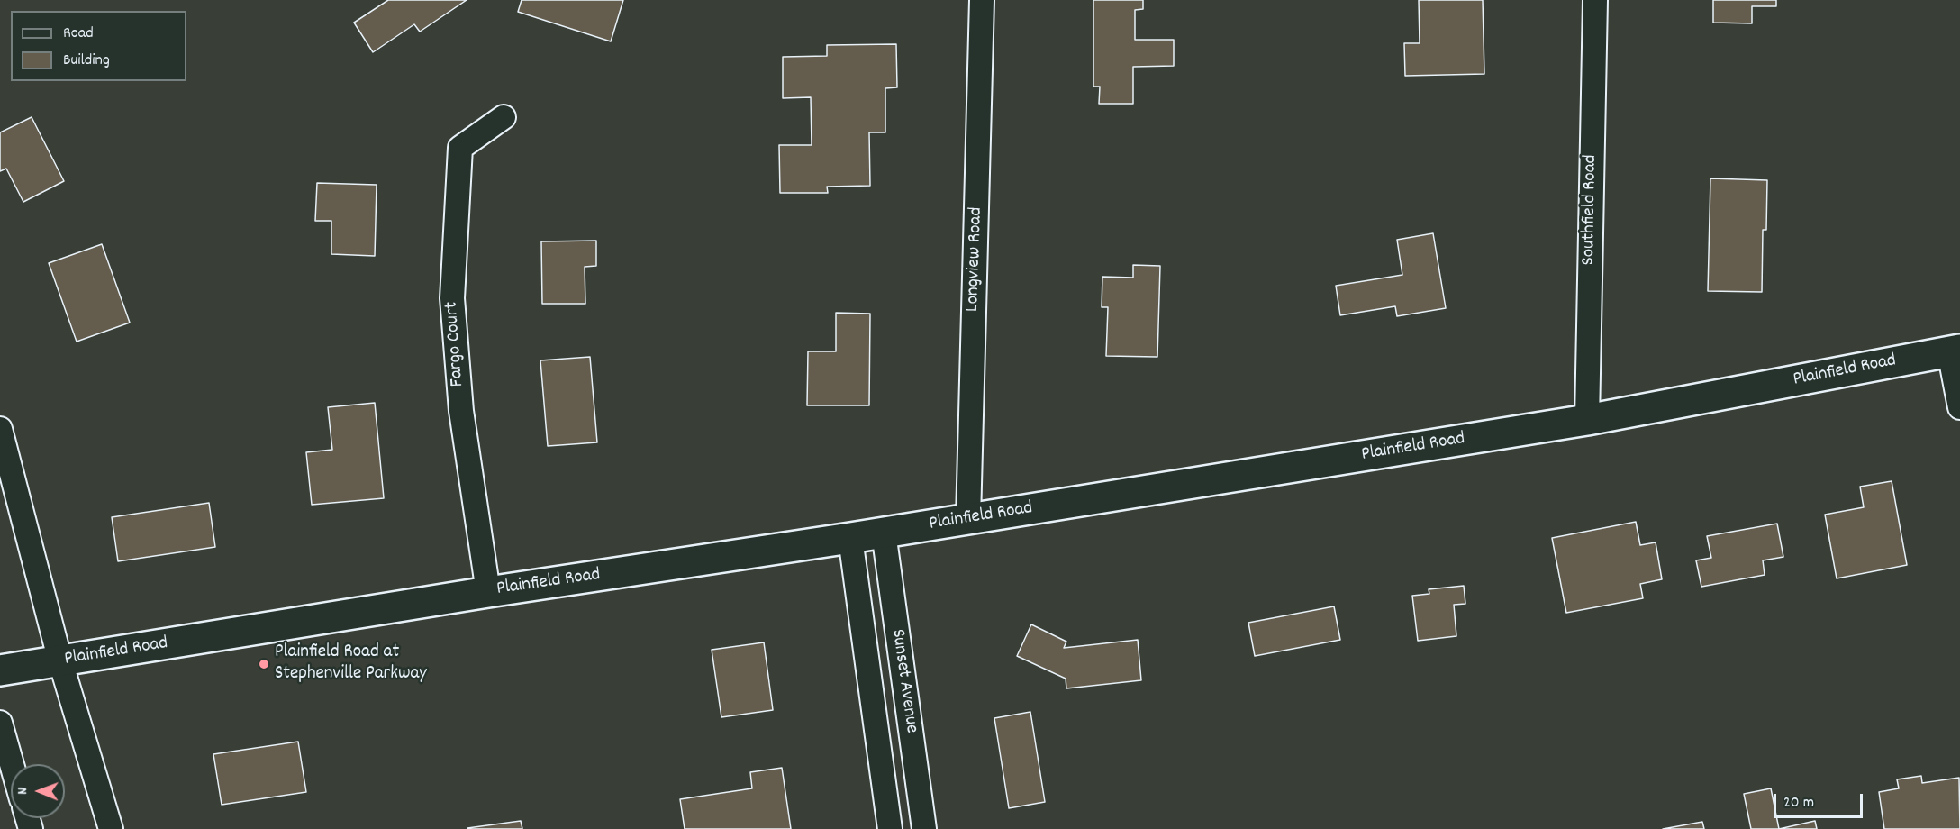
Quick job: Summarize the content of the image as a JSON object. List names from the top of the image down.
{
  "streets": {
    "street": [
      "Southfield Road",
      "Longview Road",
      "Fargo Court",
      "Plainfield Road",
      "Sunset Avenue"
    ]
  },
  "crossings": [
    ["Southfield Road", "Plainfield Road"],
    ["Longview Road", "Plainfield Road"],
    ["Fargo Court", "Plainfield Road"],
    ["Plainfield Road", "Sunset Avenue"]
  ],
  "places": ["Plainfield Road at Stephenville Parkway"],
  "legend": ["Road", "Building"],
  "scale_bar": "20 m",
  "north": "left"
}
